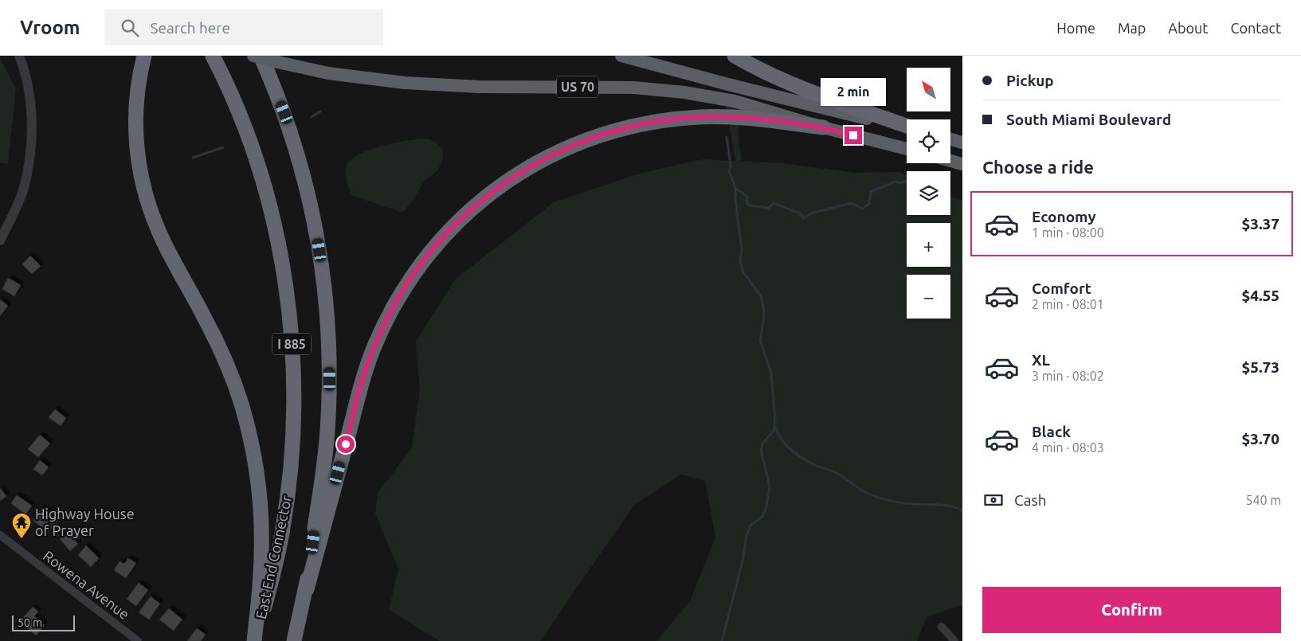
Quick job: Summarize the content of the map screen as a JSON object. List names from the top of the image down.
{
  "streets": {
    "highway": ["US 70", "I 885", "East End Connector"],
    "street": ["Rowena Avenue"]
  },
  "places": {
    "temple": ["Highway House of Prayer"]
  },
  "scale_bar": "50 m",
  "north": "top left",
  "page": {
    "header": "Vroom",
    "search": "Search here",
    "nav": [
      "Home",
      "Map",
      "About",
      "Contact"
    ],
    "banner": ["Pickup", "South Miami Boulevard"],
    "map_buttons": ["+", "−"],
    "bubble": "2 min",
    "heading": "Choose a ride",
    "list": [
      {
        "name": "Economy",
        "note": "1 min · 08:00",
        "value": "$3.37"
      },
      {
        "name": "Comfort",
        "note": "2 min · 08:01",
        "value": "$4.55"
      },
      {
        "name": "XL",
        "note": "3 min · 08:02",
        "value": "$5.73"
      },
      {
        "name": "Black",
        "note": "4 min · 08:03",
        "value": "$3.70"
      }
    ],
    "pay": ["Cash", "540 m"],
    "buttons": "Confirm",
    "scale": "50 m"
  }
}
